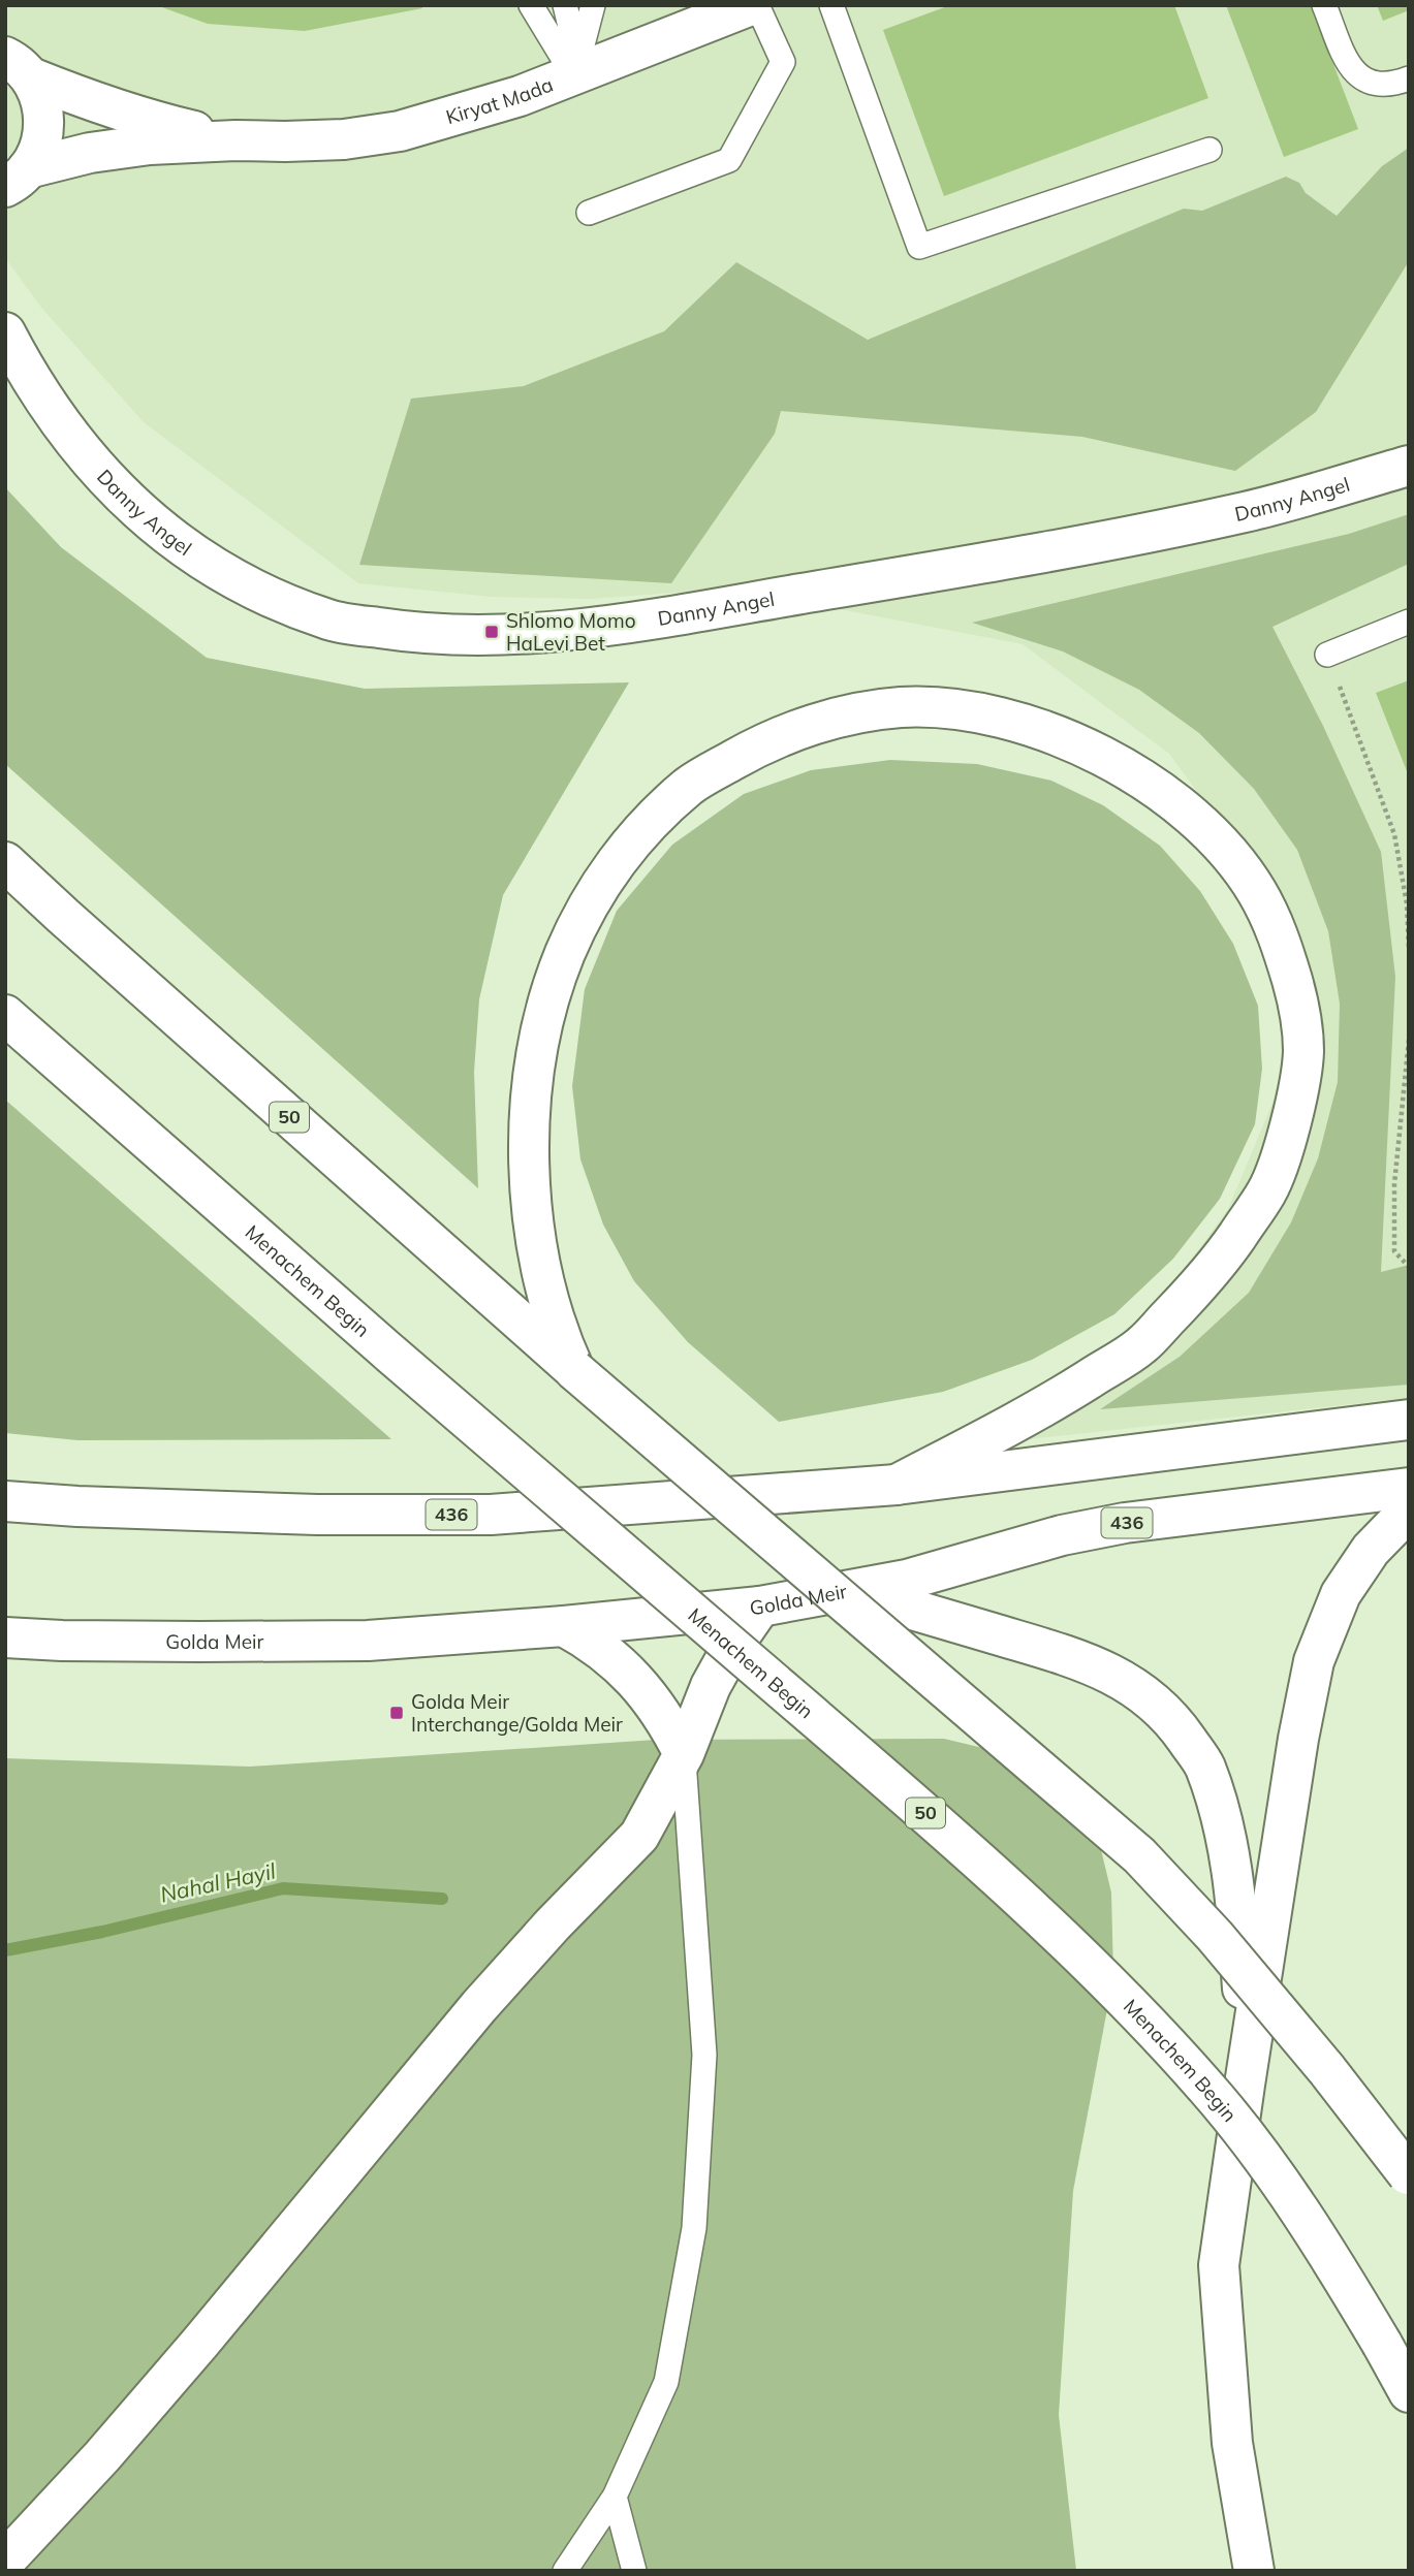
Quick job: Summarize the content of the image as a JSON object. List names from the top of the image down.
{
  "streets": {
    "main road": [
      "Kiryat Mada",
      "Danny Angel",
      "50",
      "Menachem Begin",
      "436",
      "Golda Meir"
    ]
  },
  "water": ["Nahal Hayil"],
  "places": {
    "transit": ["Shlomo Momo HaLevi Bet", "Golda Meir Interchange/Golda Meir"]
  }
}
